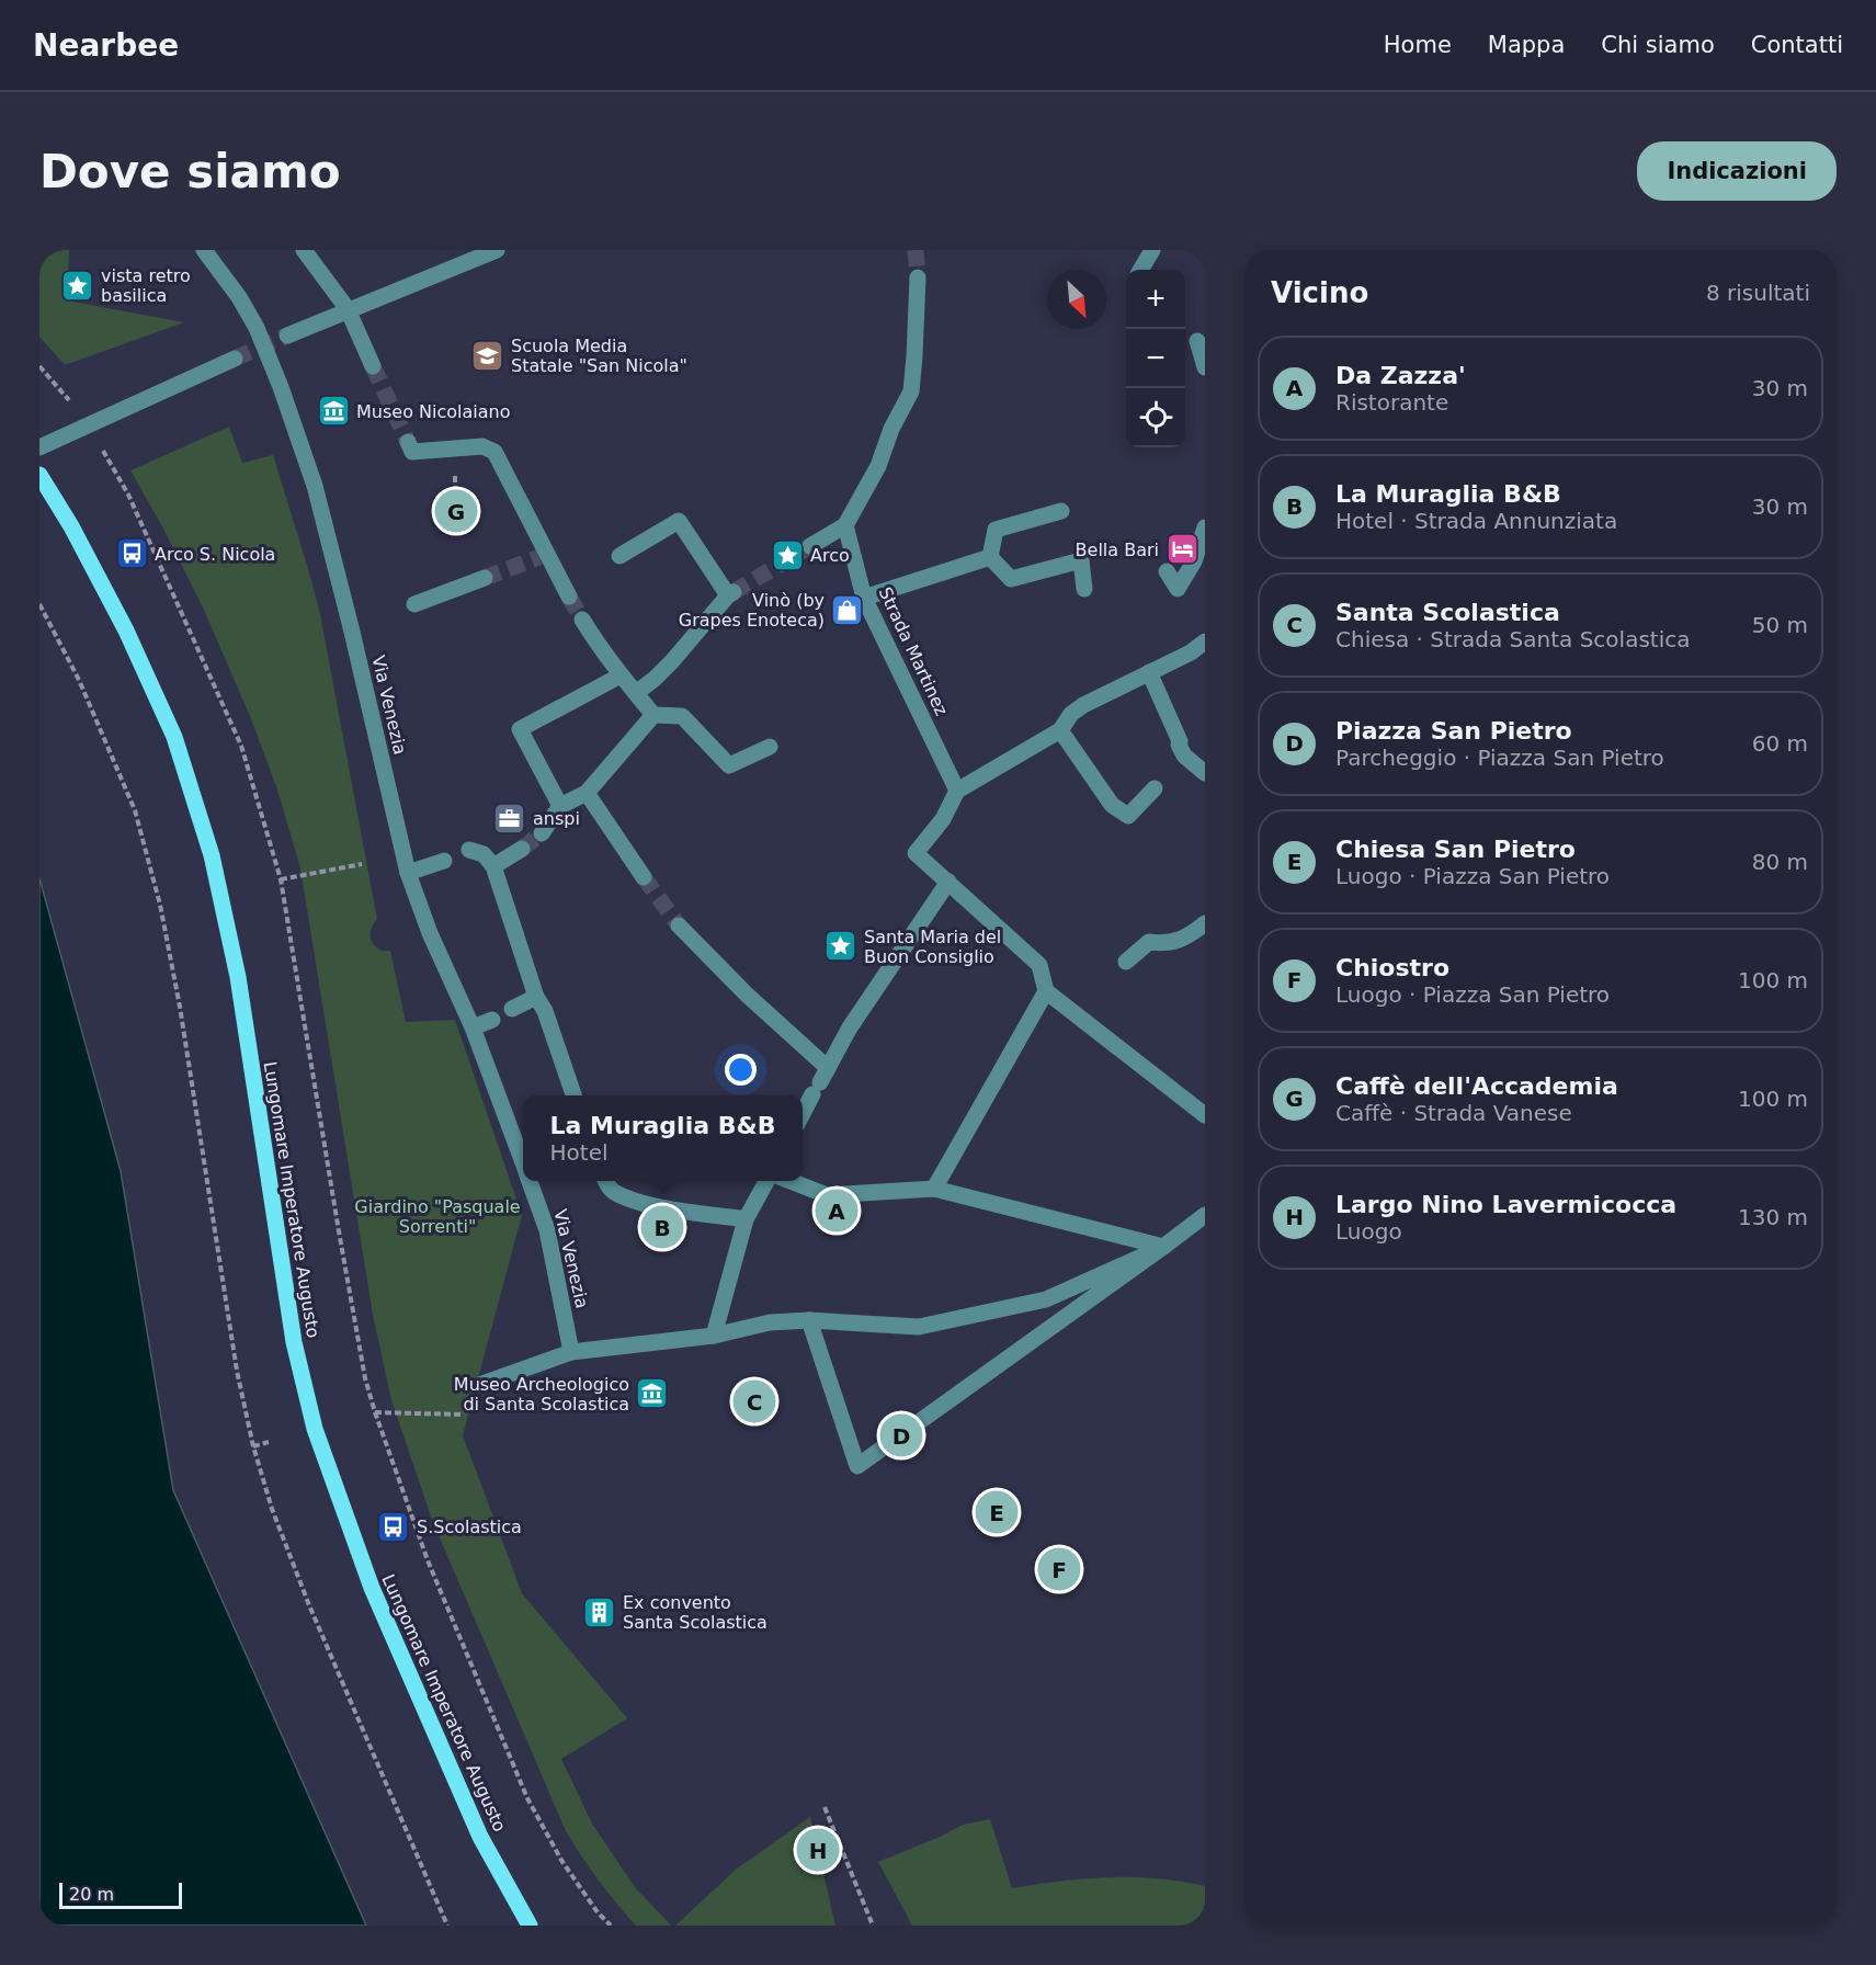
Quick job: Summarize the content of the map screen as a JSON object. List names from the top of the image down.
{
  "streets": {
    "main road": ["Lungomare Imperatore Augusto"],
    "street": ["Strada Martinez", "Via Venezia"]
  },
  "parks": ["Giardino \"Pasquale Sorrenti\""],
  "places": {
    "place": ["vista retro basilica", "Arco", "Santa Maria del Buon Consiglio"],
    "school or university": ["Scuola Media Statale \"San Nicola\""],
    "museum": ["Museo Nicolaiano", "Museo Archeologico di Santa Scolastica"],
    "hotel": ["Bella Bari"],
    "bus stop": ["Arco S. Nicola", "S.Scolastica"],
    "shop": ["Vinò (by Grapes Enoteca)"],
    "office": ["anspi"],
    "building": ["Ex convento Santa Scolastica"]
  },
  "scale_bar": "20 m",
  "north": "bottom right",
  "page": {
    "header": "Nearbee",
    "nav": [
      "Home",
      "Mappa",
      "Chi siamo",
      "Contatti"
    ],
    "buttons": "Indicazioni",
    "title": "Dove siamo",
    "heading": ["Vicino", "8 risultati"],
    "map_buttons": ["+", "−"],
    "list": [
      {
        "mark": "A",
        "name": "Da Zazza'",
        "note": "Ristorante",
        "value": "30 m"
      },
      {
        "mark": "B",
        "name": "La Muraglia B&B",
        "note": "Hotel · Strada Annunziata",
        "value": "30 m"
      },
      {
        "mark": "C",
        "name": "Santa Scolastica",
        "note": "Chiesa · Strada Santa Scolastica",
        "value": "50 m"
      },
      {
        "mark": "D",
        "name": "Piazza San Pietro",
        "note": "Parcheggio · Piazza San Pietro",
        "value": "60 m"
      },
      {
        "mark": "E",
        "name": "Chiesa San Pietro",
        "note": "Luogo · Piazza San Pietro",
        "value": "80 m"
      },
      {
        "mark": "F",
        "name": "Chiostro",
        "note": "Luogo · Piazza San Pietro",
        "value": "100 m"
      },
      {
        "mark": "G",
        "name": "Caffè dell'Accademia",
        "note": "Caffè · Strada Vanese",
        "value": "100 m"
      },
      {
        "mark": "H",
        "name": "Largo Nino Lavermicocca",
        "note": "Luogo",
        "value": "130 m"
      }
    ],
    "pins": [
      "G",
      "A",
      "B",
      "C",
      "D",
      "E",
      "F",
      "H"
    ],
    "popup": ["La Muraglia B&B", "Hotel"],
    "scale": "20 m"
  }
}
